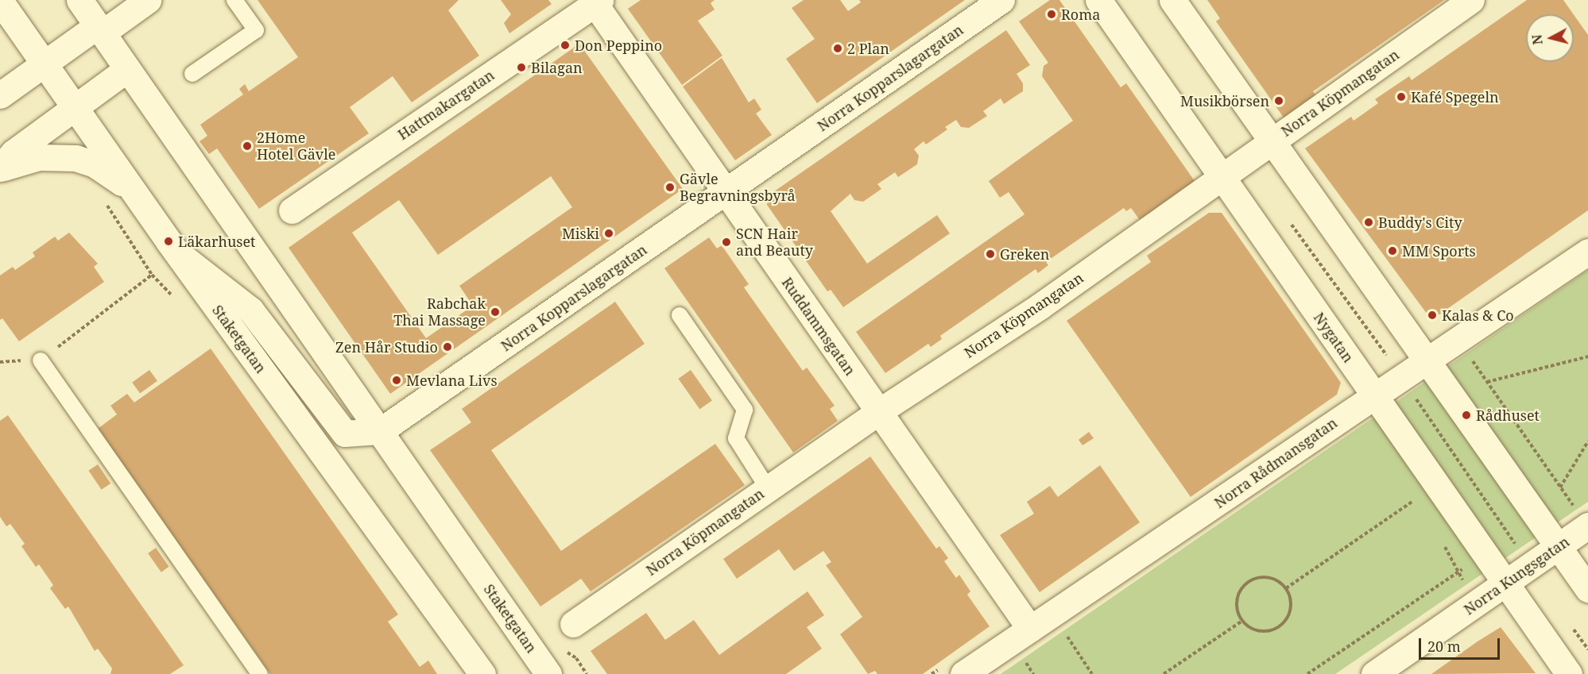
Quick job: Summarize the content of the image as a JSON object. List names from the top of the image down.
{
  "streets": {
    "street": [
      "Norra Kopparslagargatan",
      "Norra Köpmangatan",
      "Hattmakargatan",
      "Ruddammsgatan",
      "Nygatan",
      "Staketgatan",
      "Norra Rådmansgatan",
      "Norra Kungsgatan"
    ]
  },
  "crossings": [
    ["Norra Kopparslagargatan", "Ruddammsgatan"],
    ["Norra Kopparslagargatan", "Staketgatan"],
    ["Norra Köpmangatan", "Ruddammsgatan"],
    ["Norra Köpmangatan", "Nygatan"],
    ["Hattmakargatan", "Ruddammsgatan"],
    ["Ruddammsgatan", "Norra Rådmansgatan"],
    ["Nygatan", "Norra Rådmansgatan"],
    ["Nygatan", "Norra Kungsgatan"]
  ],
  "places": [
    "Roma",
    "Don Peppino",
    "2 Plan",
    "Bilagan",
    "Kafé Spegeln",
    "Musikbörsen",
    "2Home Hotel Gävle",
    "Gävle Begravningsbyrå",
    "Buddy's City",
    "Miski",
    "Läkarhuset",
    "SCN Hair and Beauty",
    "MM Sports",
    "Greken",
    "Rabchak Thai Massage",
    "Kalas & Co",
    "Zen Hår Studio",
    "Mevlana Livs",
    "Rådhuset"
  ],
  "scale_bar": "20 m",
  "north": "left"
}
